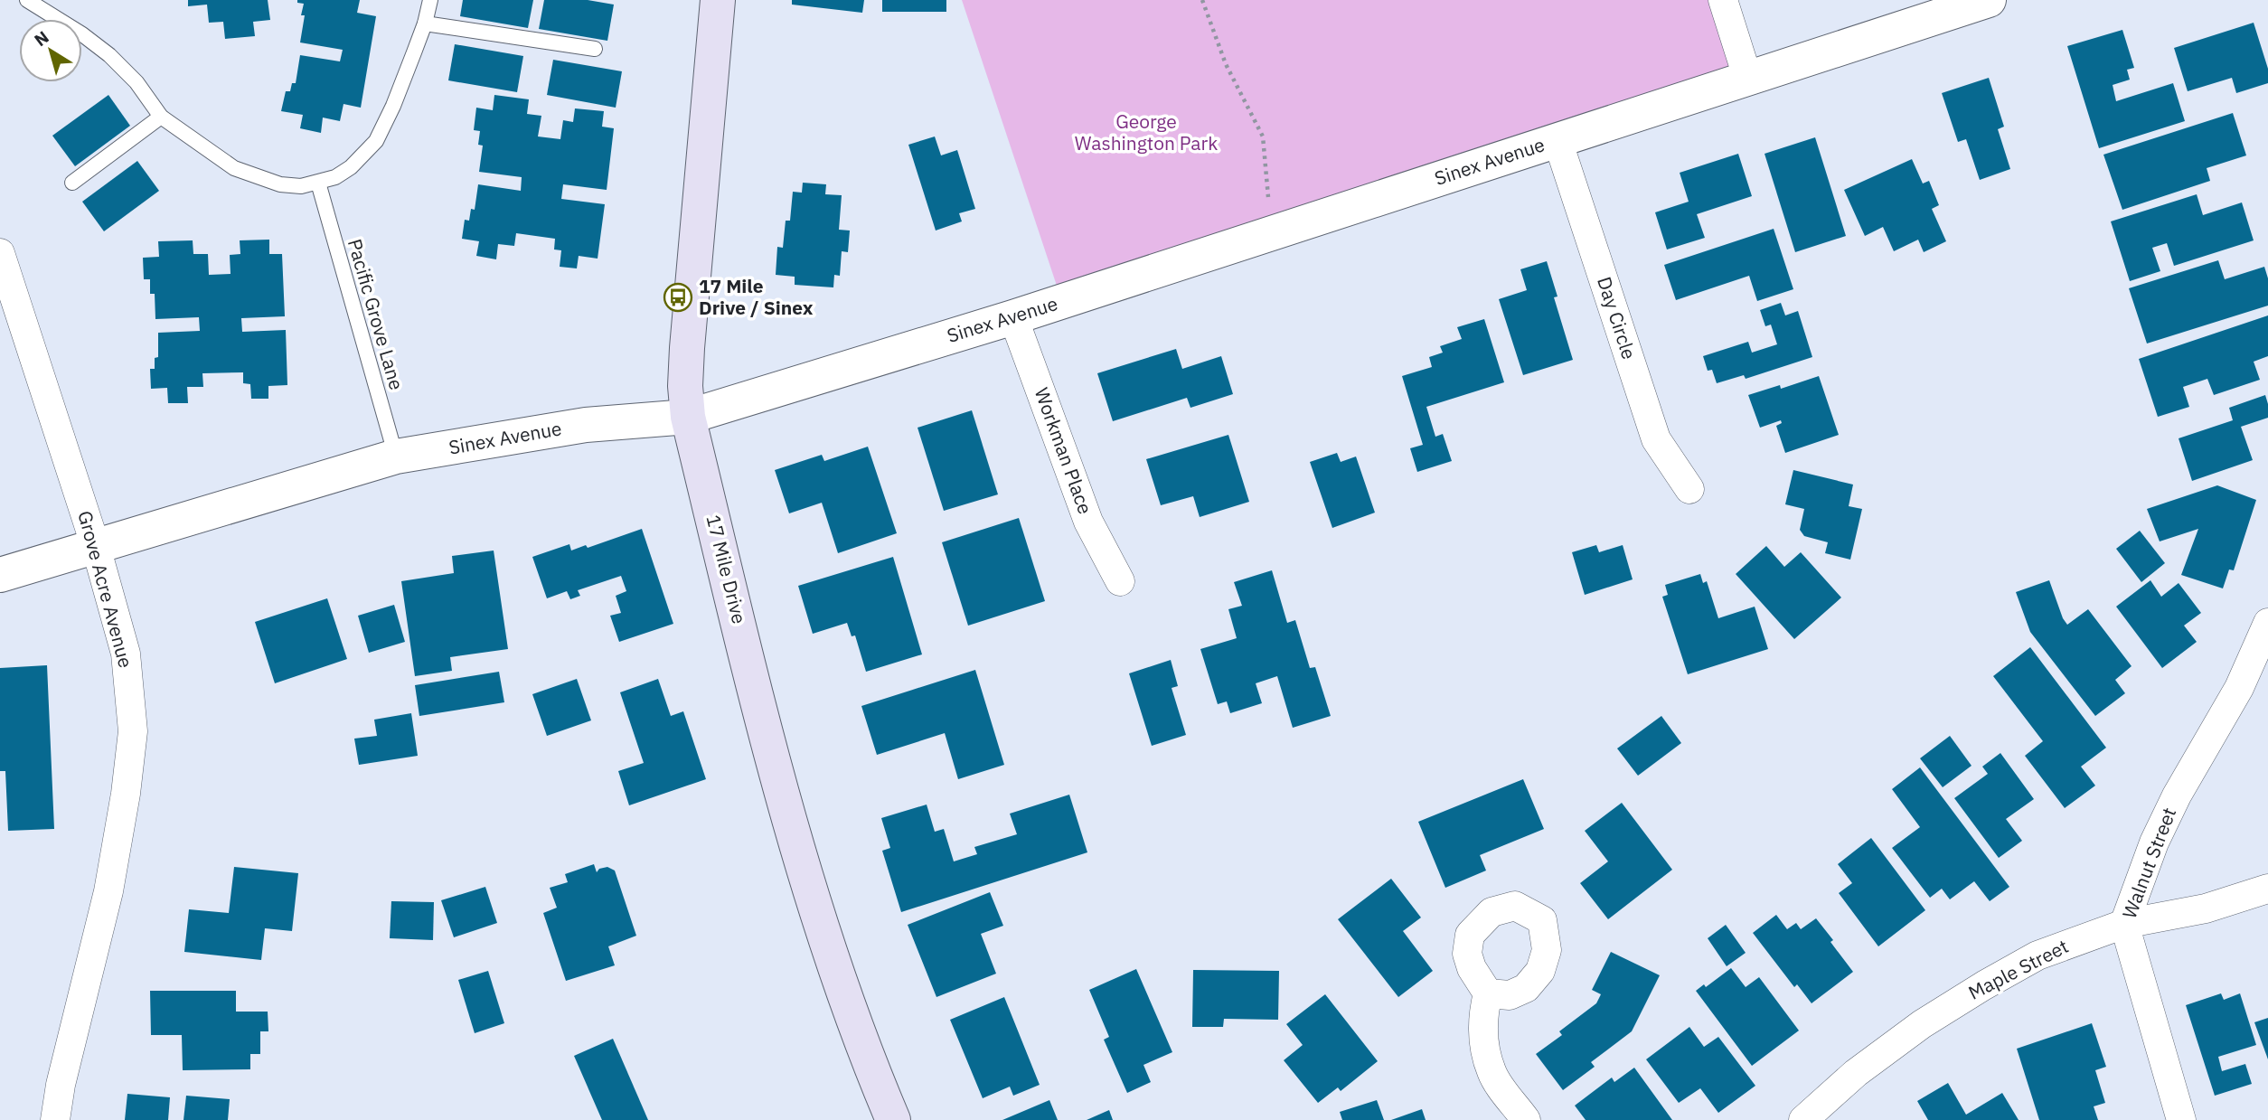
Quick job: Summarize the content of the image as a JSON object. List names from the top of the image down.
{
  "streets": {
    "main road": ["17 Mile Drive"],
    "street": [
      "Sinex Avenue",
      "Day Circle",
      "Workman Place",
      "Grove Acre Avenue",
      "Walnut Street",
      "Maple Street"
    ],
    "lane": ["Pacific Grove Lane"]
  },
  "crossings": [
    ["Sinex Avenue", "Pacific Grove Lane"],
    ["Sinex Avenue", "Day Circle"],
    ["Sinex Avenue", "Workman Place"],
    ["Sinex Avenue", "17 Mile Drive"],
    ["Sinex Avenue", "Grove Acre Avenue"],
    ["Walnut Street", "Maple Street"]
  ],
  "parks": ["George Washington Park"],
  "places": {
    "bus stop": ["17 Mile Drive / Sinex"]
  },
  "north": "top left"
}
